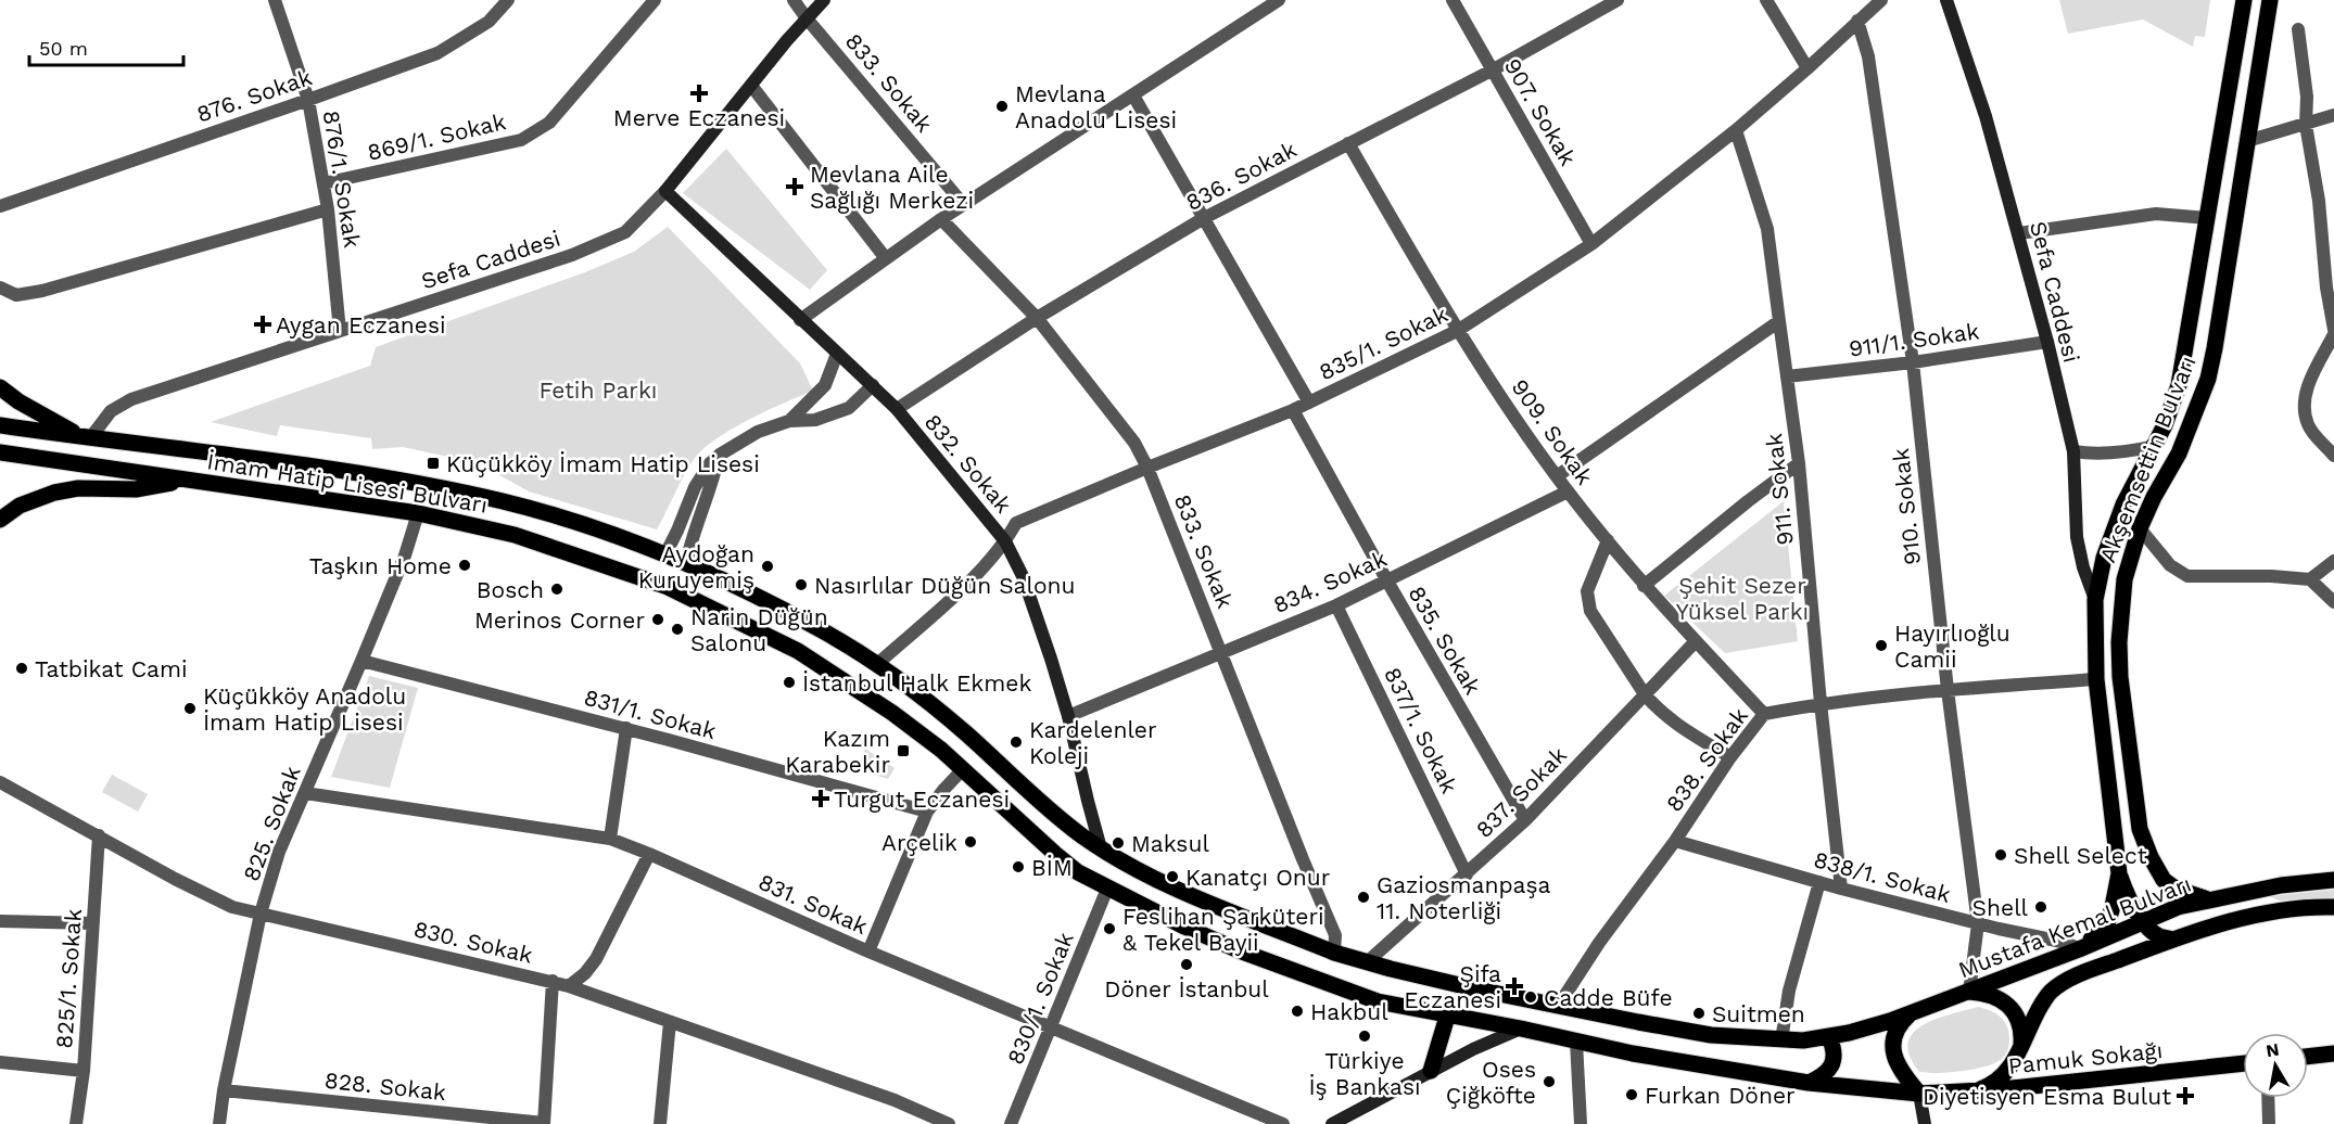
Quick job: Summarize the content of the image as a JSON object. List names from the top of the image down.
{
  "streets": {
    "main road": [
      "Akşemsettin Bulvarı",
      "İmam Hatip Lisesi Bulvarı",
      "Mustafa Kemal Bulvarı",
      "Pamuk Sokağı"
    ],
    "street": [
      "833. Sokak",
      "876. Sokak",
      "907. Sokak",
      "869/1. Sokak",
      "836. Sokak",
      "876/1. Sokak",
      "Sefa Caddesi",
      "911/1. Sokak",
      "835/1. Sokak",
      "909. Sokak",
      "832. Sokak",
      "911. Sokak",
      "910. Sokak",
      "834. Sokak",
      "835. Sokak",
      "831/1. Sokak",
      "837/1. Sokak",
      "838. Sokak",
      "837. Sokak",
      "825. Sokak",
      "838/1. Sokak",
      "831. Sokak",
      "830. Sokak",
      "825/1. Sokak",
      "830/1. Sokak",
      "828. Sokak"
    ]
  },
  "crossings": [
    ["833. Sokak", "836. Sokak"],
    ["833. Sokak", "Sefa Caddesi"],
    ["833. Sokak", "835/1. Sokak"],
    ["833. Sokak", "İmam Hatip Lisesi Bulvarı"],
    ["833. Sokak", "834. Sokak"],
    ["876. Sokak", "876/1. Sokak"],
    ["907. Sokak", "836. Sokak"],
    ["907. Sokak", "835/1. Sokak"],
    ["869/1. Sokak", "876/1. Sokak"],
    ["836. Sokak", "909. Sokak"],
    ["836. Sokak", "832. Sokak"],
    ["876/1. Sokak", "Sefa Caddesi"],
    ["Sefa Caddesi", "911/1. Sokak"],
    ["Sefa Caddesi", "Akşemsettin Bulvarı"],
    ["Sefa Caddesi", "832. Sokak"],
    ["Sefa Caddesi", "İmam Hatip Lisesi Bulvarı"],
    ["911/1. Sokak", "911. Sokak"],
    ["911/1. Sokak", "910. Sokak"],
    ["835/1. Sokak", "909. Sokak"],
    ["835/1. Sokak", "832. Sokak"],
    ["835/1. Sokak", "İmam Hatip Lisesi Bulvarı"],
    ["835/1. Sokak", "911. Sokak"],
    ["835/1. Sokak", "910. Sokak"],
    ["835/1. Sokak", "835. Sokak"],
    ["909. Sokak", "834. Sokak"],
    ["909. Sokak", "838. Sokak"],
    ["909. Sokak", "837. Sokak"],
    ["Akşemsettin Bulvarı", "838. Sokak"],
    ["Akşemsettin Bulvarı", "Mustafa Kemal Bulvarı"],
    ["832. Sokak", "İmam Hatip Lisesi Bulvarı"],
    ["832. Sokak", "834. Sokak"],
    ["İmam Hatip Lisesi Bulvarı", "910. Sokak"],
    ["İmam Hatip Lisesi Bulvarı", "838. Sokak"],
    ["İmam Hatip Lisesi Bulvarı", "837. Sokak"],
    ["İmam Hatip Lisesi Bulvarı", "825. Sokak"],
    ["İmam Hatip Lisesi Bulvarı", "Mustafa Kemal Bulvarı"],
    ["İmam Hatip Lisesi Bulvarı", "830/1. Sokak"],
    ["İmam Hatip Lisesi Bulvarı", "Pamuk Sokağı"],
    ["911. Sokak", "838. Sokak"],
    ["911. Sokak", "838/1. Sokak"],
    ["910. Sokak", "838. Sokak"],
    ["910. Sokak", "838/1. Sokak"],
    ["910. Sokak", "Mustafa Kemal Bulvarı"],
    ["910. Sokak", "Pamuk Sokağı"],
    ["834. Sokak", "835. Sokak"],
    ["834. Sokak", "837/1. Sokak"],
    ["835. Sokak", "837. Sokak"],
    ["831/1. Sokak", "825. Sokak"],
    ["837/1. Sokak", "837. Sokak"],
    ["838. Sokak", "838/1. Sokak"],
    ["825. Sokak", "831. Sokak"],
    ["825. Sokak", "830. Sokak"],
    ["825. Sokak", "828. Sokak"],
    ["838/1. Sokak", "Mustafa Kemal Bulvarı"],
    ["831. Sokak", "830/1. Sokak"],
    ["Mustafa Kemal Bulvarı", "Pamuk Sokağı"],
    ["830. Sokak", "825/1. Sokak"]
  ],
  "parks": ["Fetih Parkı", "Şehit Sezer Yüksel Parkı"],
  "places": {
    "health": [
      "Merve Eczanesi",
      "Mevlana Aile Sağlığı Merkezi",
      "Aygan Eczanesi",
      "Turgut Eczanesi",
      "Şifa Eczanesi",
      "Diyetisyen Esma Bulut"
    ],
    "other": [
      "Mevlana Anadolu Lisesi",
      "Taşkın Home",
      "Aydoğan Kuruyemiş",
      "Nasırlılar Düğün Salonu",
      "Bosch",
      "Merinos Corner",
      "Narin Düğün Salonu",
      "Hayırlıoğlu Camii",
      "Tatbikat Cami",
      "İstanbul Halk Ekmek",
      "Küçükköy Anadolu İmam Hatip Lisesi",
      "Kardelenler Koleji",
      "Arçelik",
      "Maksul",
      "Shell Select",
      "BİM",
      "Kanatçı Onur",
      "Gaziosmanpaşa 11. Noterliği",
      "Shell",
      "Feslihan Şarküteri & Tekel Bayii",
      "Döner İstanbul",
      "Cadde Büfe",
      "Hakbul",
      "Suitmen",
      "Türkiye İş Bankası",
      "Oses Çiğköfte",
      "Furkan Döner"
    ],
    "transit": ["Küçükköy İmam Hatip Lisesi", "Kazım Karabekir"]
  },
  "scale_bar": "50 m",
  "north": "top"
}
